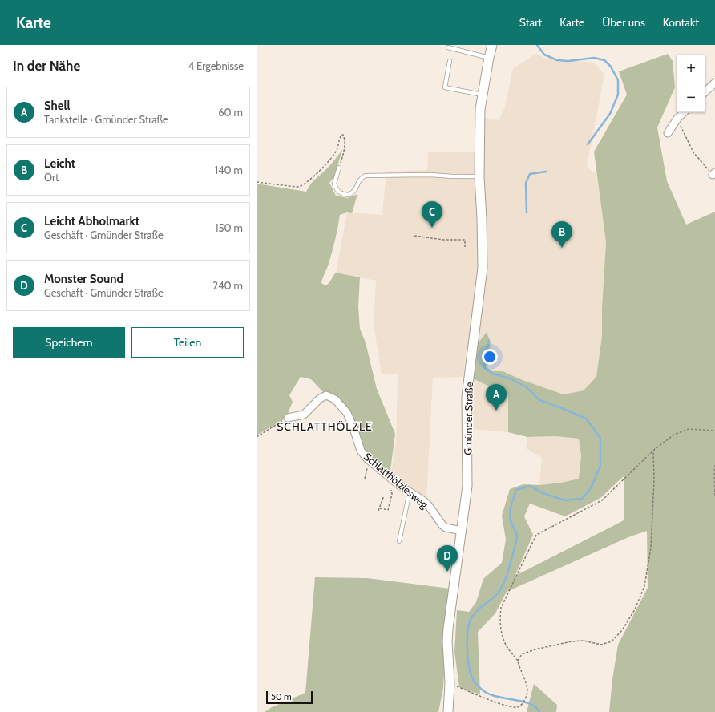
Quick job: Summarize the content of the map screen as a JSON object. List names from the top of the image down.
{
  "streets": {
    "street": ["Gmünder Straße", "Schlatthölzlesweg"]
  },
  "crossings": [
    ["Gmünder Straße", "Schlatthölzlesweg"]
  ],
  "districts": ["SCHLATTHÖLZLE"],
  "scale_bar": "50 m",
  "page": {
    "header": "Karte",
    "nav": [
      "Start",
      "Karte",
      "Über uns",
      "Kontakt"
    ],
    "heading": ["In der Nähe", "4 Ergebnisse"],
    "map_buttons": ["+", "−"],
    "list": [
      {
        "mark": "A",
        "name": "Shell",
        "note": "Tankstelle · Gmünder Straße",
        "value": "60 m"
      },
      {
        "mark": "B",
        "name": "Leicht",
        "note": "Ort",
        "value": "140 m"
      },
      {
        "mark": "C",
        "name": "Leicht Abholmarkt",
        "note": "Geschäft · Gmünder Straße",
        "value": "150 m"
      },
      {
        "mark": "D",
        "name": "Monster Sound",
        "note": "Geschäft · Gmünder Straße",
        "value": "240 m"
      }
    ],
    "pins": [
      "C",
      "B",
      "A",
      "D"
    ],
    "buttons": ["Speichern", "Teilen"],
    "scale": "50 m"
  }
}
